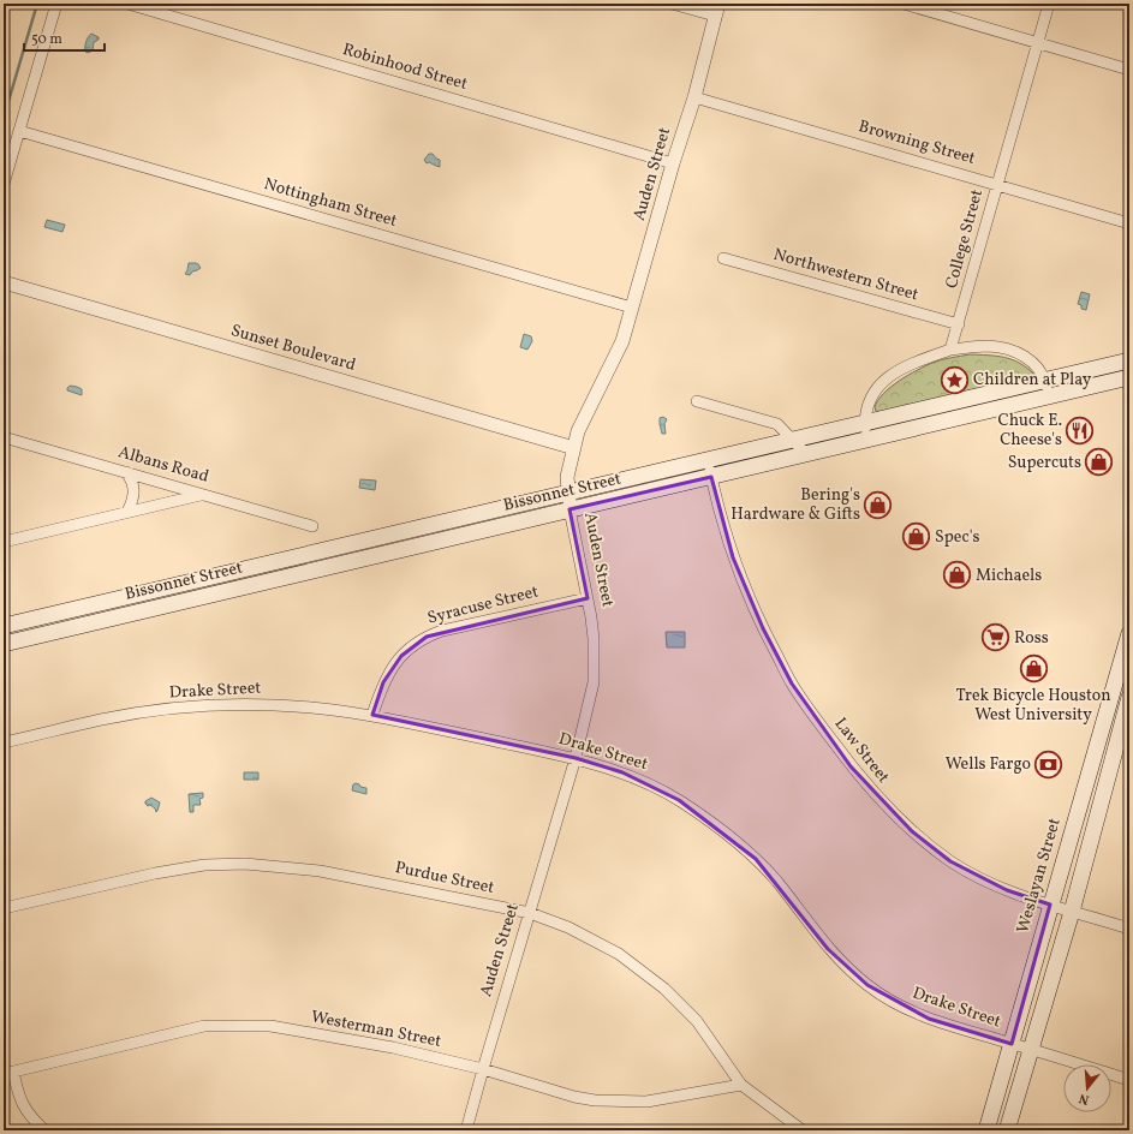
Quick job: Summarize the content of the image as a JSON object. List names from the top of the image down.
{
  "streets": {
    "main road": ["Bissonnet Street", "Weslayan Street"],
    "street": [
      "Robinhood Street",
      "Browning Street",
      "Auden Street",
      "Nottingham Street",
      "College Street",
      "Northwestern Street",
      "Sunset Boulevard",
      "Albans Road",
      "Syracuse Street",
      "Drake Street",
      "Law Street",
      "Purdue Street",
      "Westerman Street"
    ]
  },
  "crossings": [
    ["Robinhood Street", "Auden Street"],
    ["Browning Street", "Auden Street"],
    ["Browning Street", "College Street"],
    ["Auden Street", "Nottingham Street"],
    ["Auden Street", "Sunset Boulevard"],
    ["Auden Street", "Bissonnet Street"],
    ["Auden Street", "Syracuse Street"],
    ["Auden Street", "Drake Street"],
    ["Auden Street", "Purdue Street"],
    ["Auden Street", "Westerman Street"],
    ["College Street", "Northwestern Street"],
    ["Bissonnet Street", "Law Street"],
    ["Syracuse Street", "Drake Street"],
    ["Drake Street", "Weslayan Street"],
    ["Law Street", "Weslayan Street"],
    ["Purdue Street", "Westerman Street"]
  ],
  "places": {
    "place": ["Children at Play"],
    "restaurant": ["Chuck E. Cheese's"],
    "shop": [
      "Supercuts",
      "Bering's Hardware & Gifts",
      "Spec's",
      "Michaels",
      "Trek Bicycle Houston West University"
    ],
    "supermarket": ["Ross"],
    "bank": ["Wells Fargo"]
  },
  "scale_bar": "50 m",
  "north": "bottom"
}
